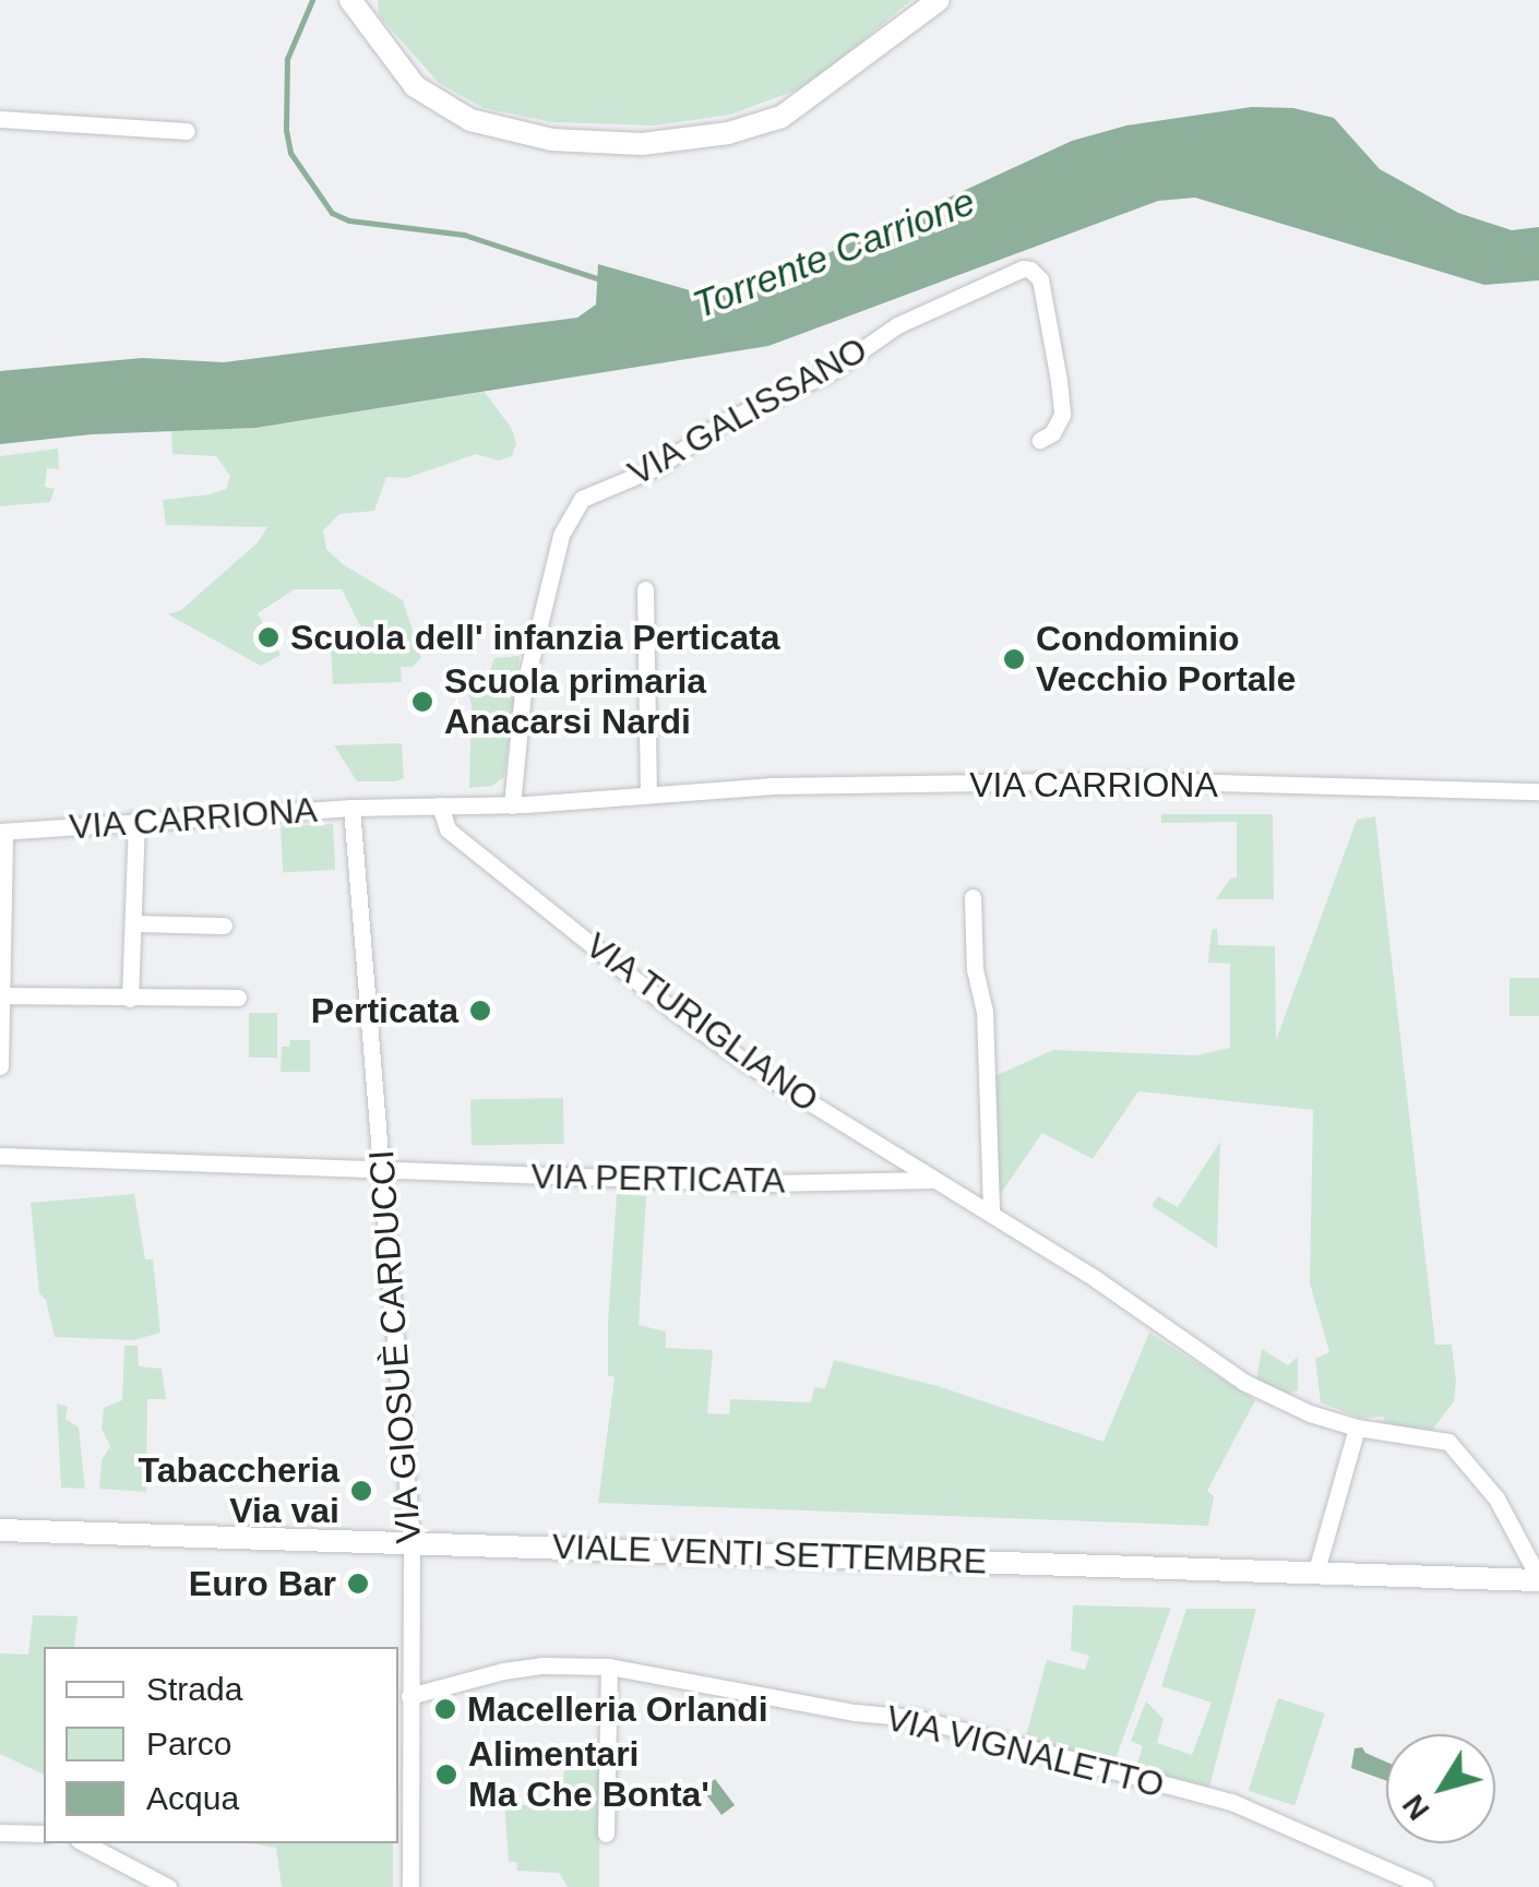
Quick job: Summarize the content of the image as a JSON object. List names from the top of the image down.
{
  "streets": {
    "main road": ["VIALE VENTI SETTEMBRE"],
    "street": [
      "VIA GALISSANO",
      "VIA CARRIONA",
      "VIA TURIGLIANO",
      "VIA PERTICATA",
      "VIA GIOSUÈ CARDUCCI",
      "VIA VIGNALETTO"
    ]
  },
  "crossings": [
    ["VIA GALISSANO", "VIA CARRIONA"],
    ["VIA CARRIONA", "VIA TURIGLIANO"],
    ["VIA CARRIONA", "VIA GIOSUÈ CARDUCCI"],
    ["VIA TURIGLIANO", "VIA PERTICATA"],
    ["VIA TURIGLIANO", "VIALE VENTI SETTEMBRE"],
    ["VIA PERTICATA", "VIA GIOSUÈ CARDUCCI"],
    ["VIA GIOSUÈ CARDUCCI", "VIALE VENTI SETTEMBRE"],
    ["VIA GIOSUÈ CARDUCCI", "VIA VIGNALETTO"]
  ],
  "water": ["Torrente Carrione"],
  "places": [
    "Scuola dell' infanzia Perticata",
    "Condominio Vecchio Portale",
    "Scuola primaria Anacarsi Nardi",
    "Perticata",
    "Tabaccheria Via vai",
    "Euro Bar",
    "Macelleria Orlandi",
    "Alimentari Ma Che Bonta'"
  ],
  "legend": ["Strada", "Parco", "Acqua"],
  "north": "bottom left"
}
